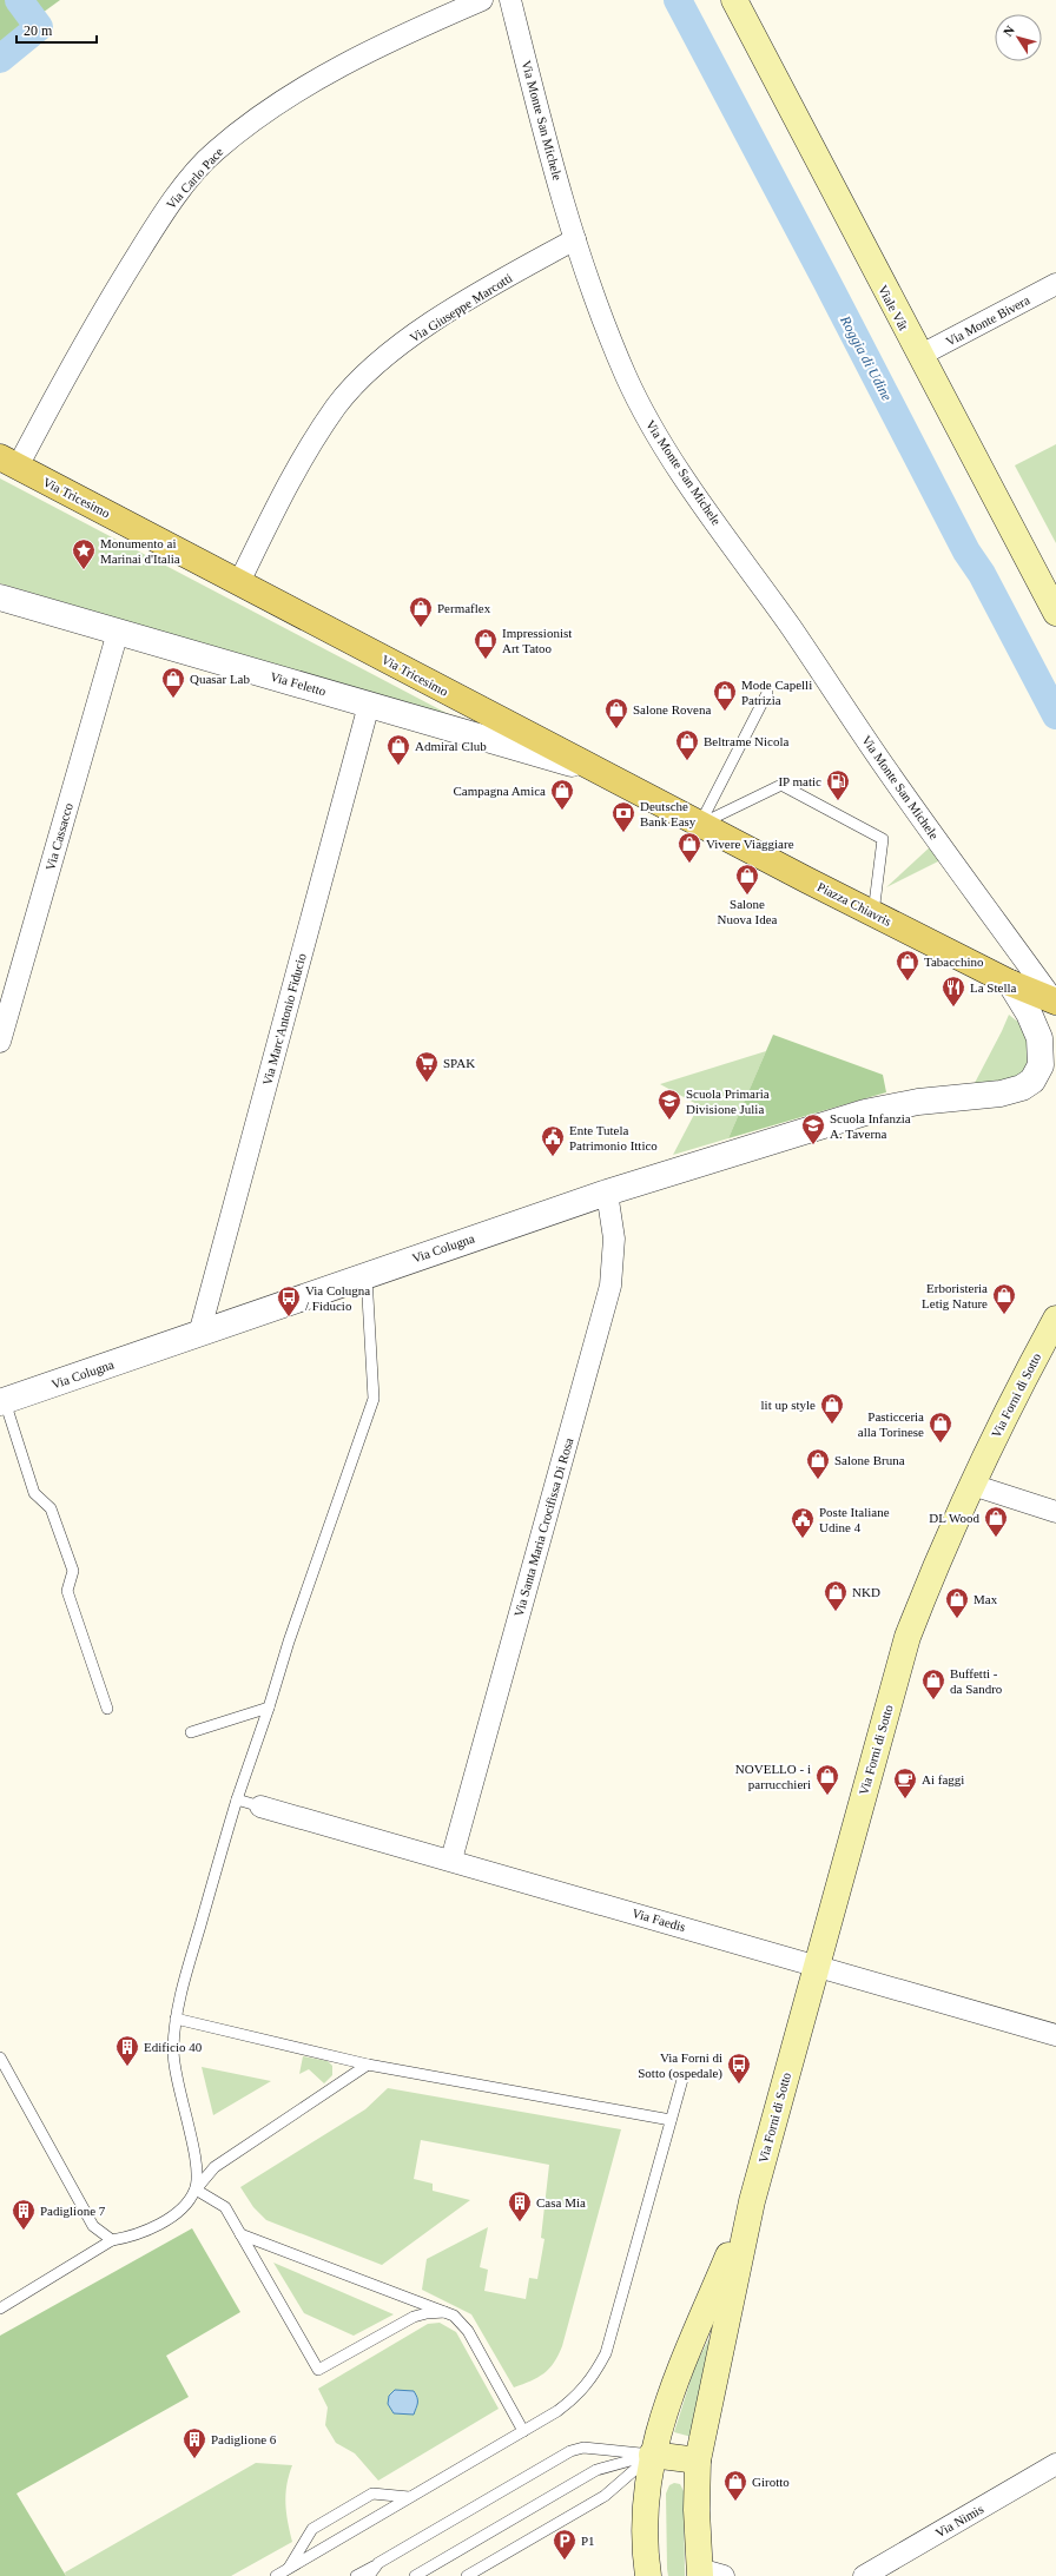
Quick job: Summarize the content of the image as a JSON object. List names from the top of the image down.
{
  "streets": {
    "main road": [
      "Viale Vât",
      "Via Tricesimo",
      "Piazza Chiavris",
      "Via Forni di Sotto"
    ],
    "street": [
      "Via Monte San Michele",
      "Via Carlo Pace",
      "Via Giuseppe Marcotti",
      "Via Monte Bivera",
      "Via Feletto",
      "Via Cassacco",
      "Via Marc'Antonio Fiducio",
      "Via Colugna",
      "Via Santa Maria Crocifissa Di Rosa",
      "Via Faedis",
      "Via Nimis"
    ]
  },
  "crossings": [
    ["Via Monte San Michele", "Via Giuseppe Marcotti"],
    ["Via Monte San Michele", "Piazza Chiavris"],
    ["Via Carlo Pace", "Via Tricesimo"],
    ["Via Giuseppe Marcotti", "Via Tricesimo"],
    ["Viale Vât", "Via Monte Bivera"],
    ["Via Tricesimo", "Via Feletto"],
    ["Via Tricesimo", "Piazza Chiavris"],
    ["Via Feletto", "Via Cassacco"],
    ["Via Feletto", "Via Marc'Antonio Fiducio"],
    ["Piazza Chiavris", "Via Colugna"],
    ["Via Marc'Antonio Fiducio", "Via Colugna"],
    ["Via Colugna", "Via Santa Maria Crocifissa Di Rosa"],
    ["Via Forni di Sotto", "Via Faedis"],
    ["Via Santa Maria Crocifissa Di Rosa", "Via Faedis"]
  ],
  "water": ["Roggia di Udine"],
  "places": {
    "place": ["Monumento ai Marinai d'Italia"],
    "shop": [
      "Permaflex",
      "Impressionist Art Tatoo",
      "Quasar Lab",
      "Mode Capelli Patrizia",
      "Salone Rovena",
      "Beltrame Nicola",
      "Admiral Club",
      "Campagna Amica",
      "Vivere Viaggiare",
      "Salone Nuova Idea",
      "Tabacchino",
      "Erboristeria Letig Nature",
      "lit up style",
      "Pasticceria alla Torinese",
      "Salone Bruna",
      "DL Wood",
      "NKD",
      "Max",
      "Buffetti - da Sandro",
      "NOVELLO - i parrucchieri",
      "Girotto"
    ],
    "fuel station": ["IP matic"],
    "bank": ["Deutsche Bank Easy"],
    "restaurant": ["La Stella"],
    "supermarket": ["SPAK"],
    "school or university": ["Scuola Primaria Divisione Julia", "Scuola Infanzia A. Taverna"],
    "public building": ["Ente Tutela Patrimonio Ittico", "Poste Italiane Udine 4"],
    "bus stop": ["Via Colugna / Fiducio", "Via Forni di Sotto (ospedale)"],
    "cafe": ["Ai faggi"],
    "building": [
      "Edificio 40",
      "Casa Mia",
      "Padiglione 7",
      "Padiglione 6"
    ],
    "parking": ["P1"]
  },
  "scale_bar": "20 m",
  "north": "top left"
}
